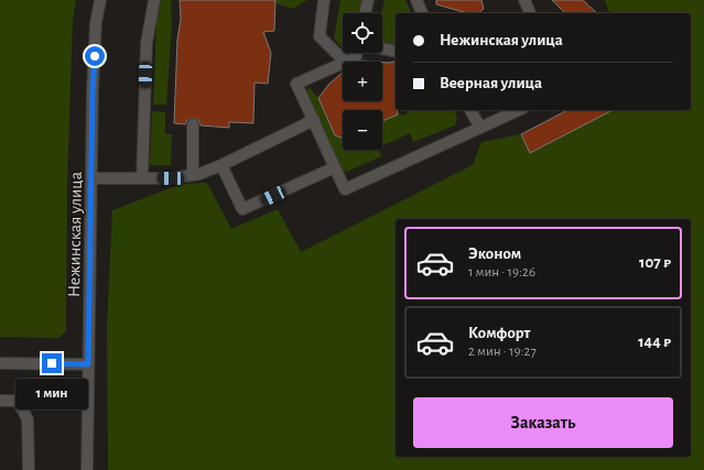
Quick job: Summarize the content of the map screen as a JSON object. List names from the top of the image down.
{
  "streets": {
    "street": ["Нежинская улица"]
  },
  "page": {
    "map_buttons": ["+", "−"],
    "banner": ["Нежинская улица", "Веерная улица"],
    "list": [
      {
        "name": "Эконом",
        "note": "1 мин · 19:26",
        "value": "107 ₽"
      },
      {
        "name": "Комфорт",
        "note": "2 мин · 19:27",
        "value": "144 ₽"
      }
    ],
    "bubble": "1 мин",
    "buttons": "Заказать"
  }
}
